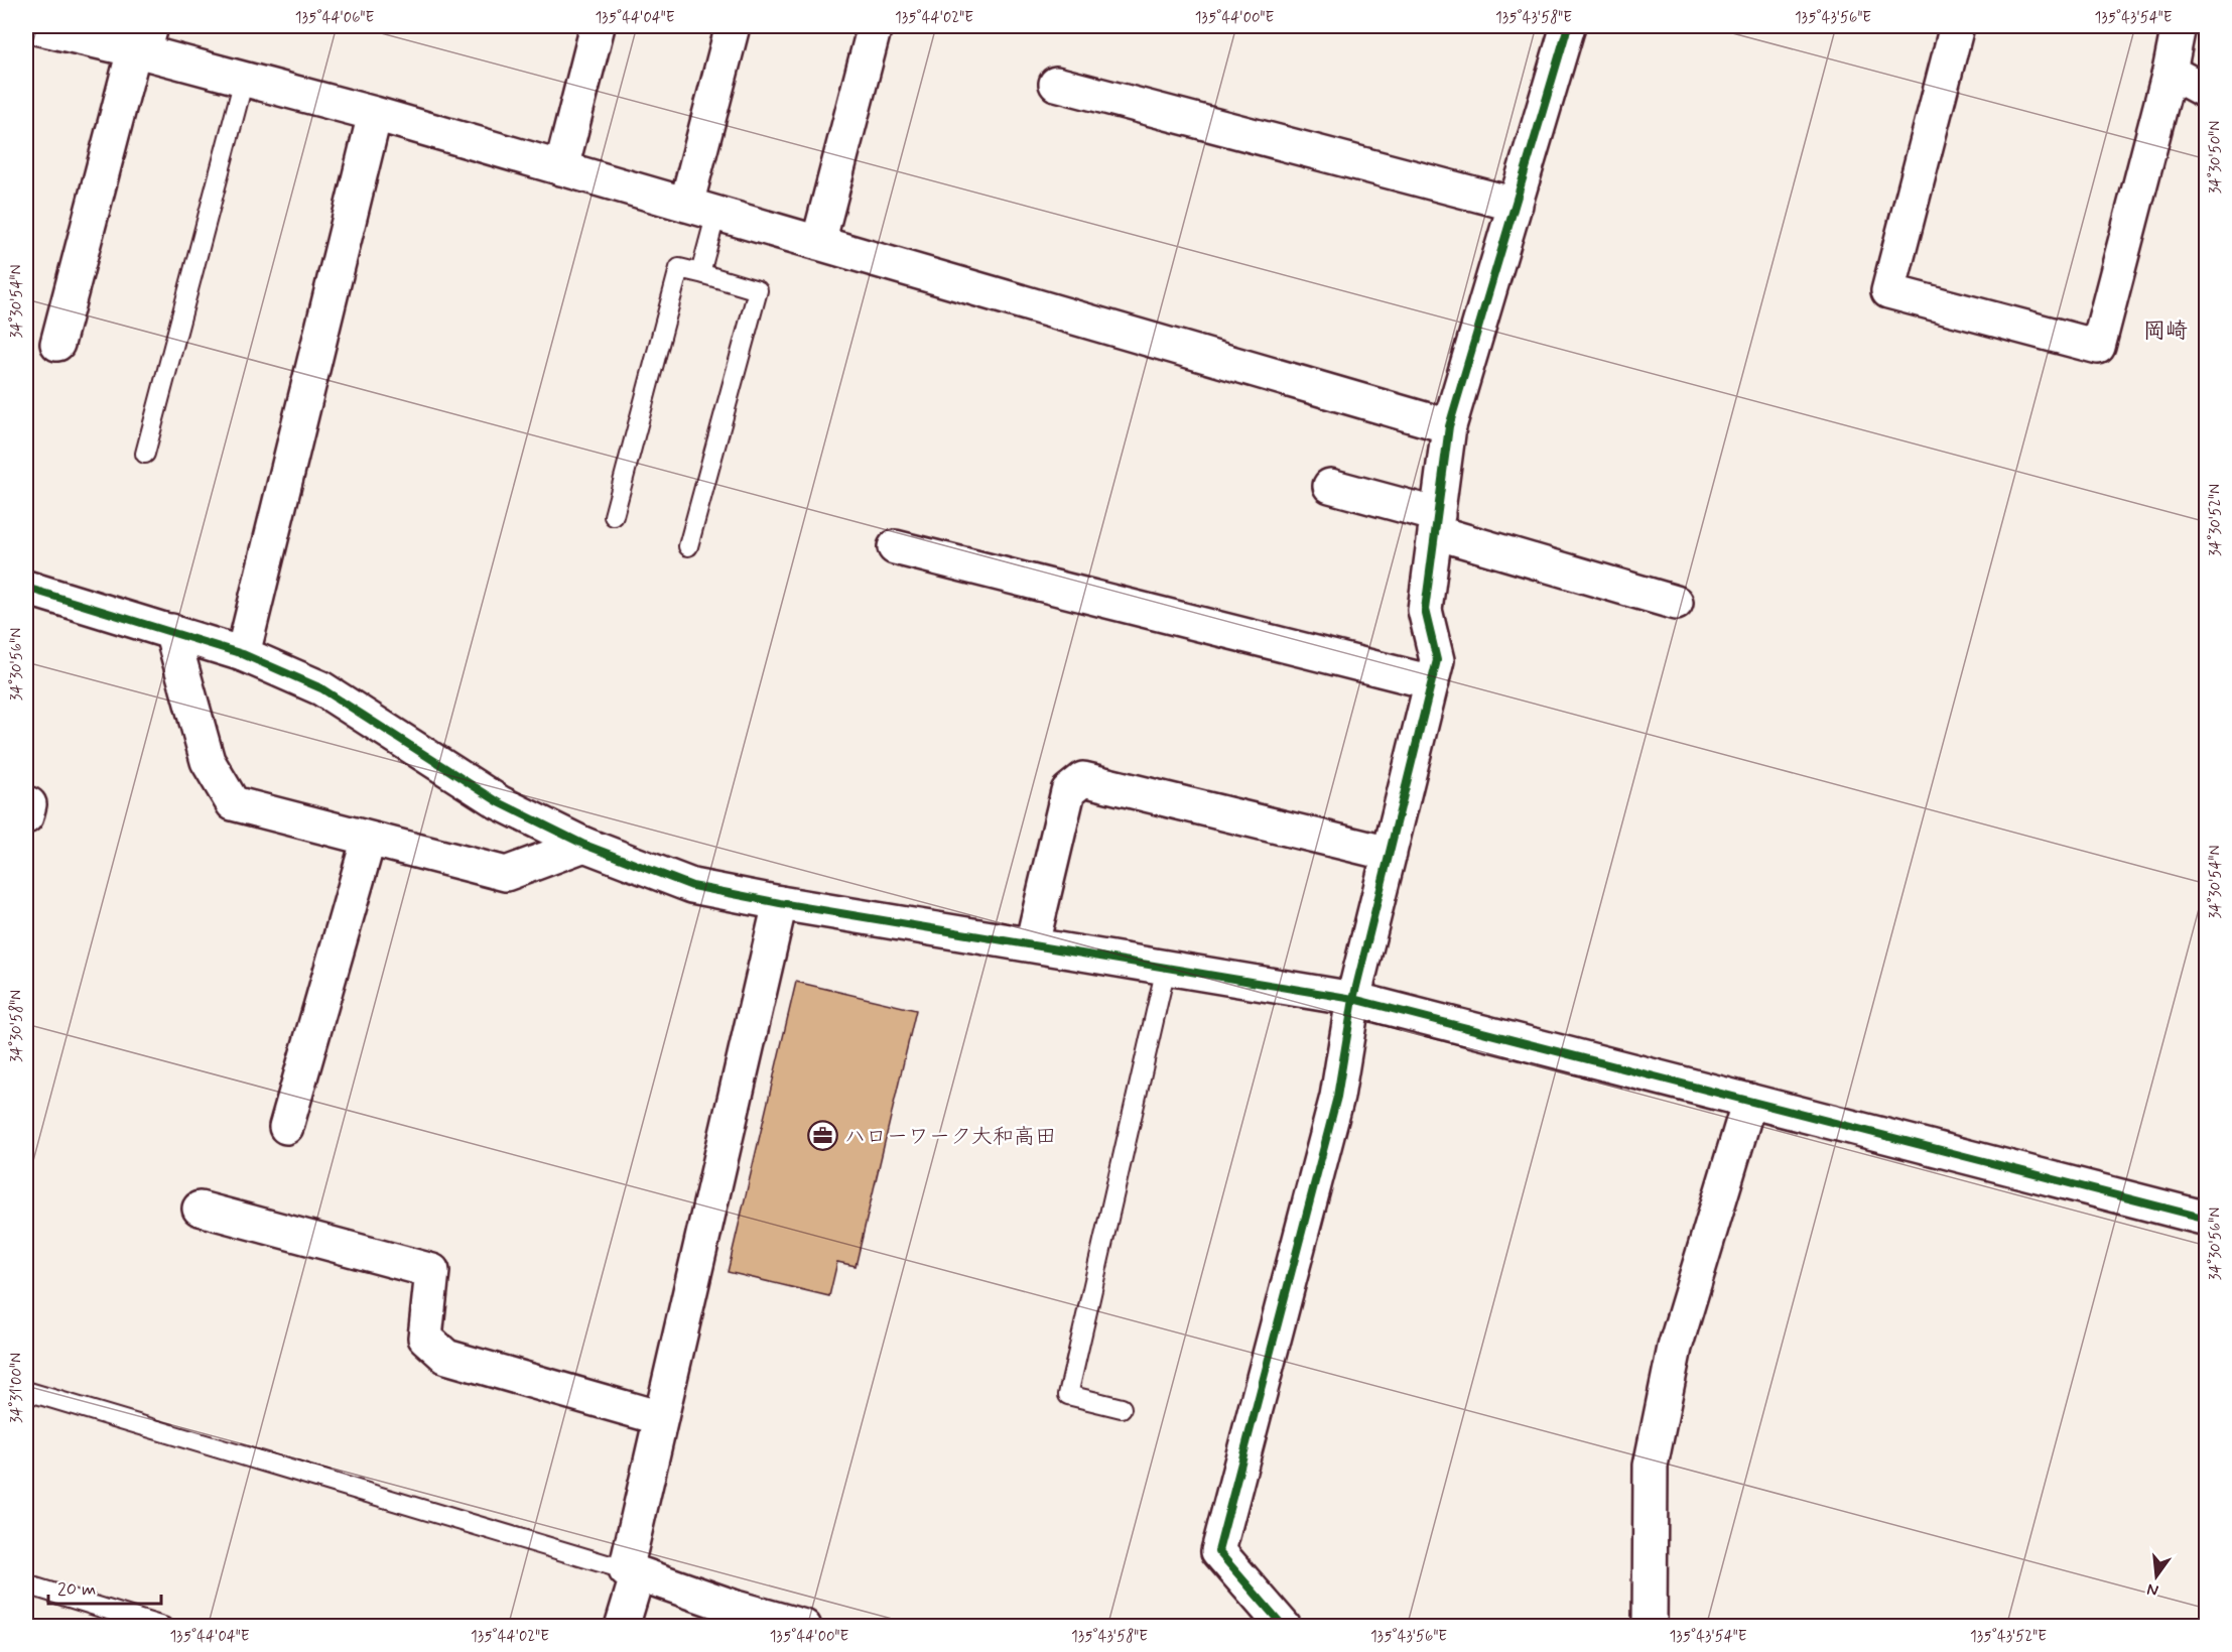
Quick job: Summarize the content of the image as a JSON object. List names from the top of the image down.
{
  "districts": ["岡崎"],
  "places": {
    "office": ["ハローワーク大和高田"]
  },
  "scale_bar": "20 m",
  "north": "bottom",
  "coordinates": [
    "135°44'06\"E",
    "135°44'04\"E",
    "135°44'02\"E",
    "135°44'00\"E",
    "135°43'58\"E",
    "135°43'56\"E",
    "135°43'54\"E",
    "34°30'50\"N",
    "34°30'54\"N",
    "34°30'52\"N",
    "34°30'56\"N",
    "34°30'58\"N",
    "34°31'00\"N",
    "135°43'52\"E"
  ]
}
